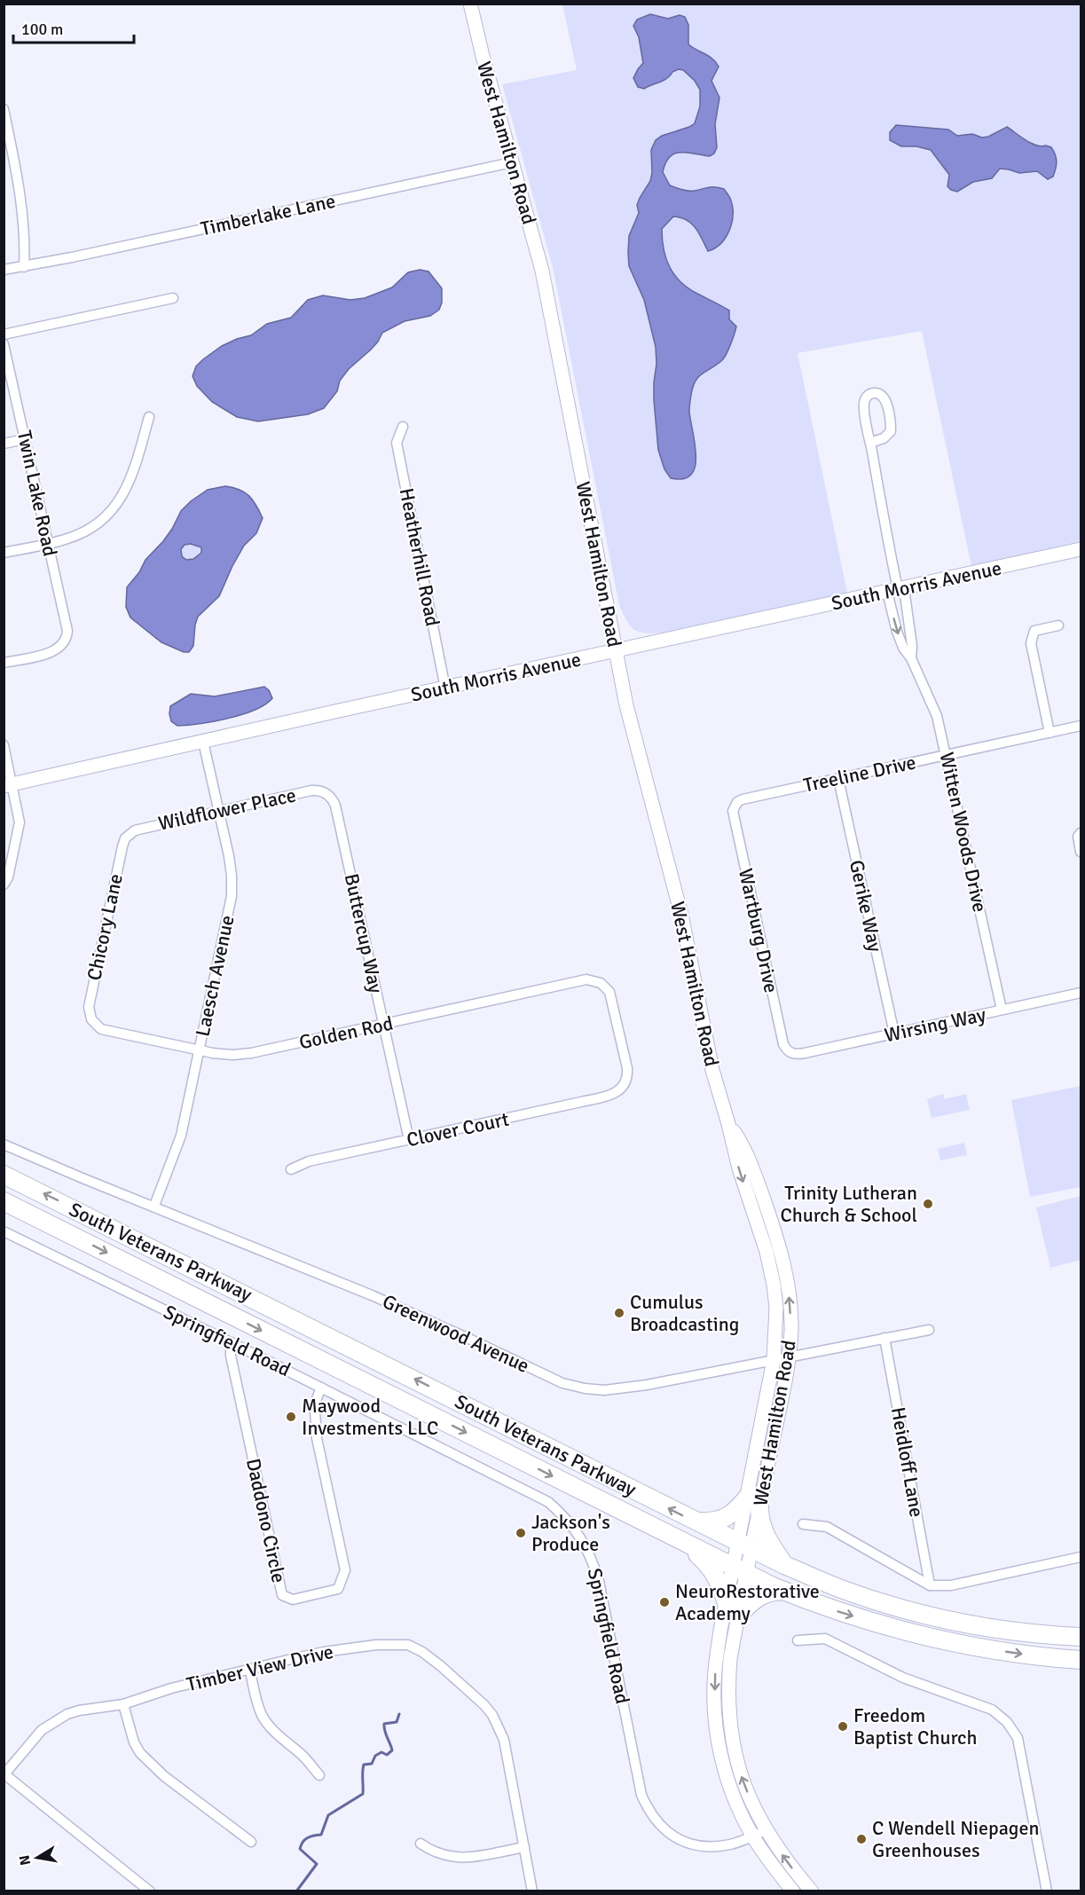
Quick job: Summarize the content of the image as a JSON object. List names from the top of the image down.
{
  "streets": {
    "highway": ["South Veterans Parkway"],
    "main road": ["West Hamilton Road", "South Morris Avenue"],
    "street": [
      "Timberlake Lane",
      "Twin Lake Road",
      "Heatherhill Road",
      "Treeline Drive",
      "Wildflower Place",
      "Witten Woods Drive",
      "Gerike Way",
      "Chicory Lane",
      "Wartburg Drive",
      "Buttercup Way",
      "Laesch Avenue",
      "Wirsing Way",
      "Golden Rod",
      "Clover Court",
      "Greenwood Avenue",
      "Springfield Road",
      "Heidloff Lane",
      "Daddono Circle",
      "Timber View Drive"
    ]
  },
  "crossings": [
    ["West Hamilton Road", "Timberlake Lane"],
    ["West Hamilton Road", "South Morris Avenue"],
    ["West Hamilton Road", "South Veterans Parkway"],
    ["West Hamilton Road", "Greenwood Avenue"],
    ["Heatherhill Road", "South Morris Avenue"],
    ["South Morris Avenue", "Witten Woods Drive"],
    ["South Morris Avenue", "Laesch Avenue"],
    ["Treeline Drive", "Witten Woods Drive"],
    ["Treeline Drive", "Gerike Way"],
    ["Treeline Drive", "Wartburg Drive"],
    ["Wildflower Place", "Chicory Lane"],
    ["Wildflower Place", "Buttercup Way"],
    ["Wildflower Place", "Laesch Avenue"],
    ["Witten Woods Drive", "Wirsing Way"],
    ["Gerike Way", "Wirsing Way"],
    ["Chicory Lane", "Golden Rod"],
    ["Wartburg Drive", "Wirsing Way"],
    ["Buttercup Way", "Golden Rod"],
    ["Buttercup Way", "Clover Court"],
    ["Laesch Avenue", "Golden Rod"],
    ["Laesch Avenue", "Greenwood Avenue"],
    ["Golden Rod", "Clover Court"],
    ["Greenwood Avenue", "Heidloff Lane"],
    ["Springfield Road", "Daddono Circle"]
  ],
  "places": [
    "Trinity Lutheran Church & School",
    "Cumulus Broadcasting",
    "Maywood Investments LLC",
    "Jackson's Produce",
    "NeuroRestorative Academy",
    "Freedom Baptist Church",
    "C Wendell Niepagen Greenhouses"
  ],
  "scale_bar": "100 m",
  "north": "left"
}
